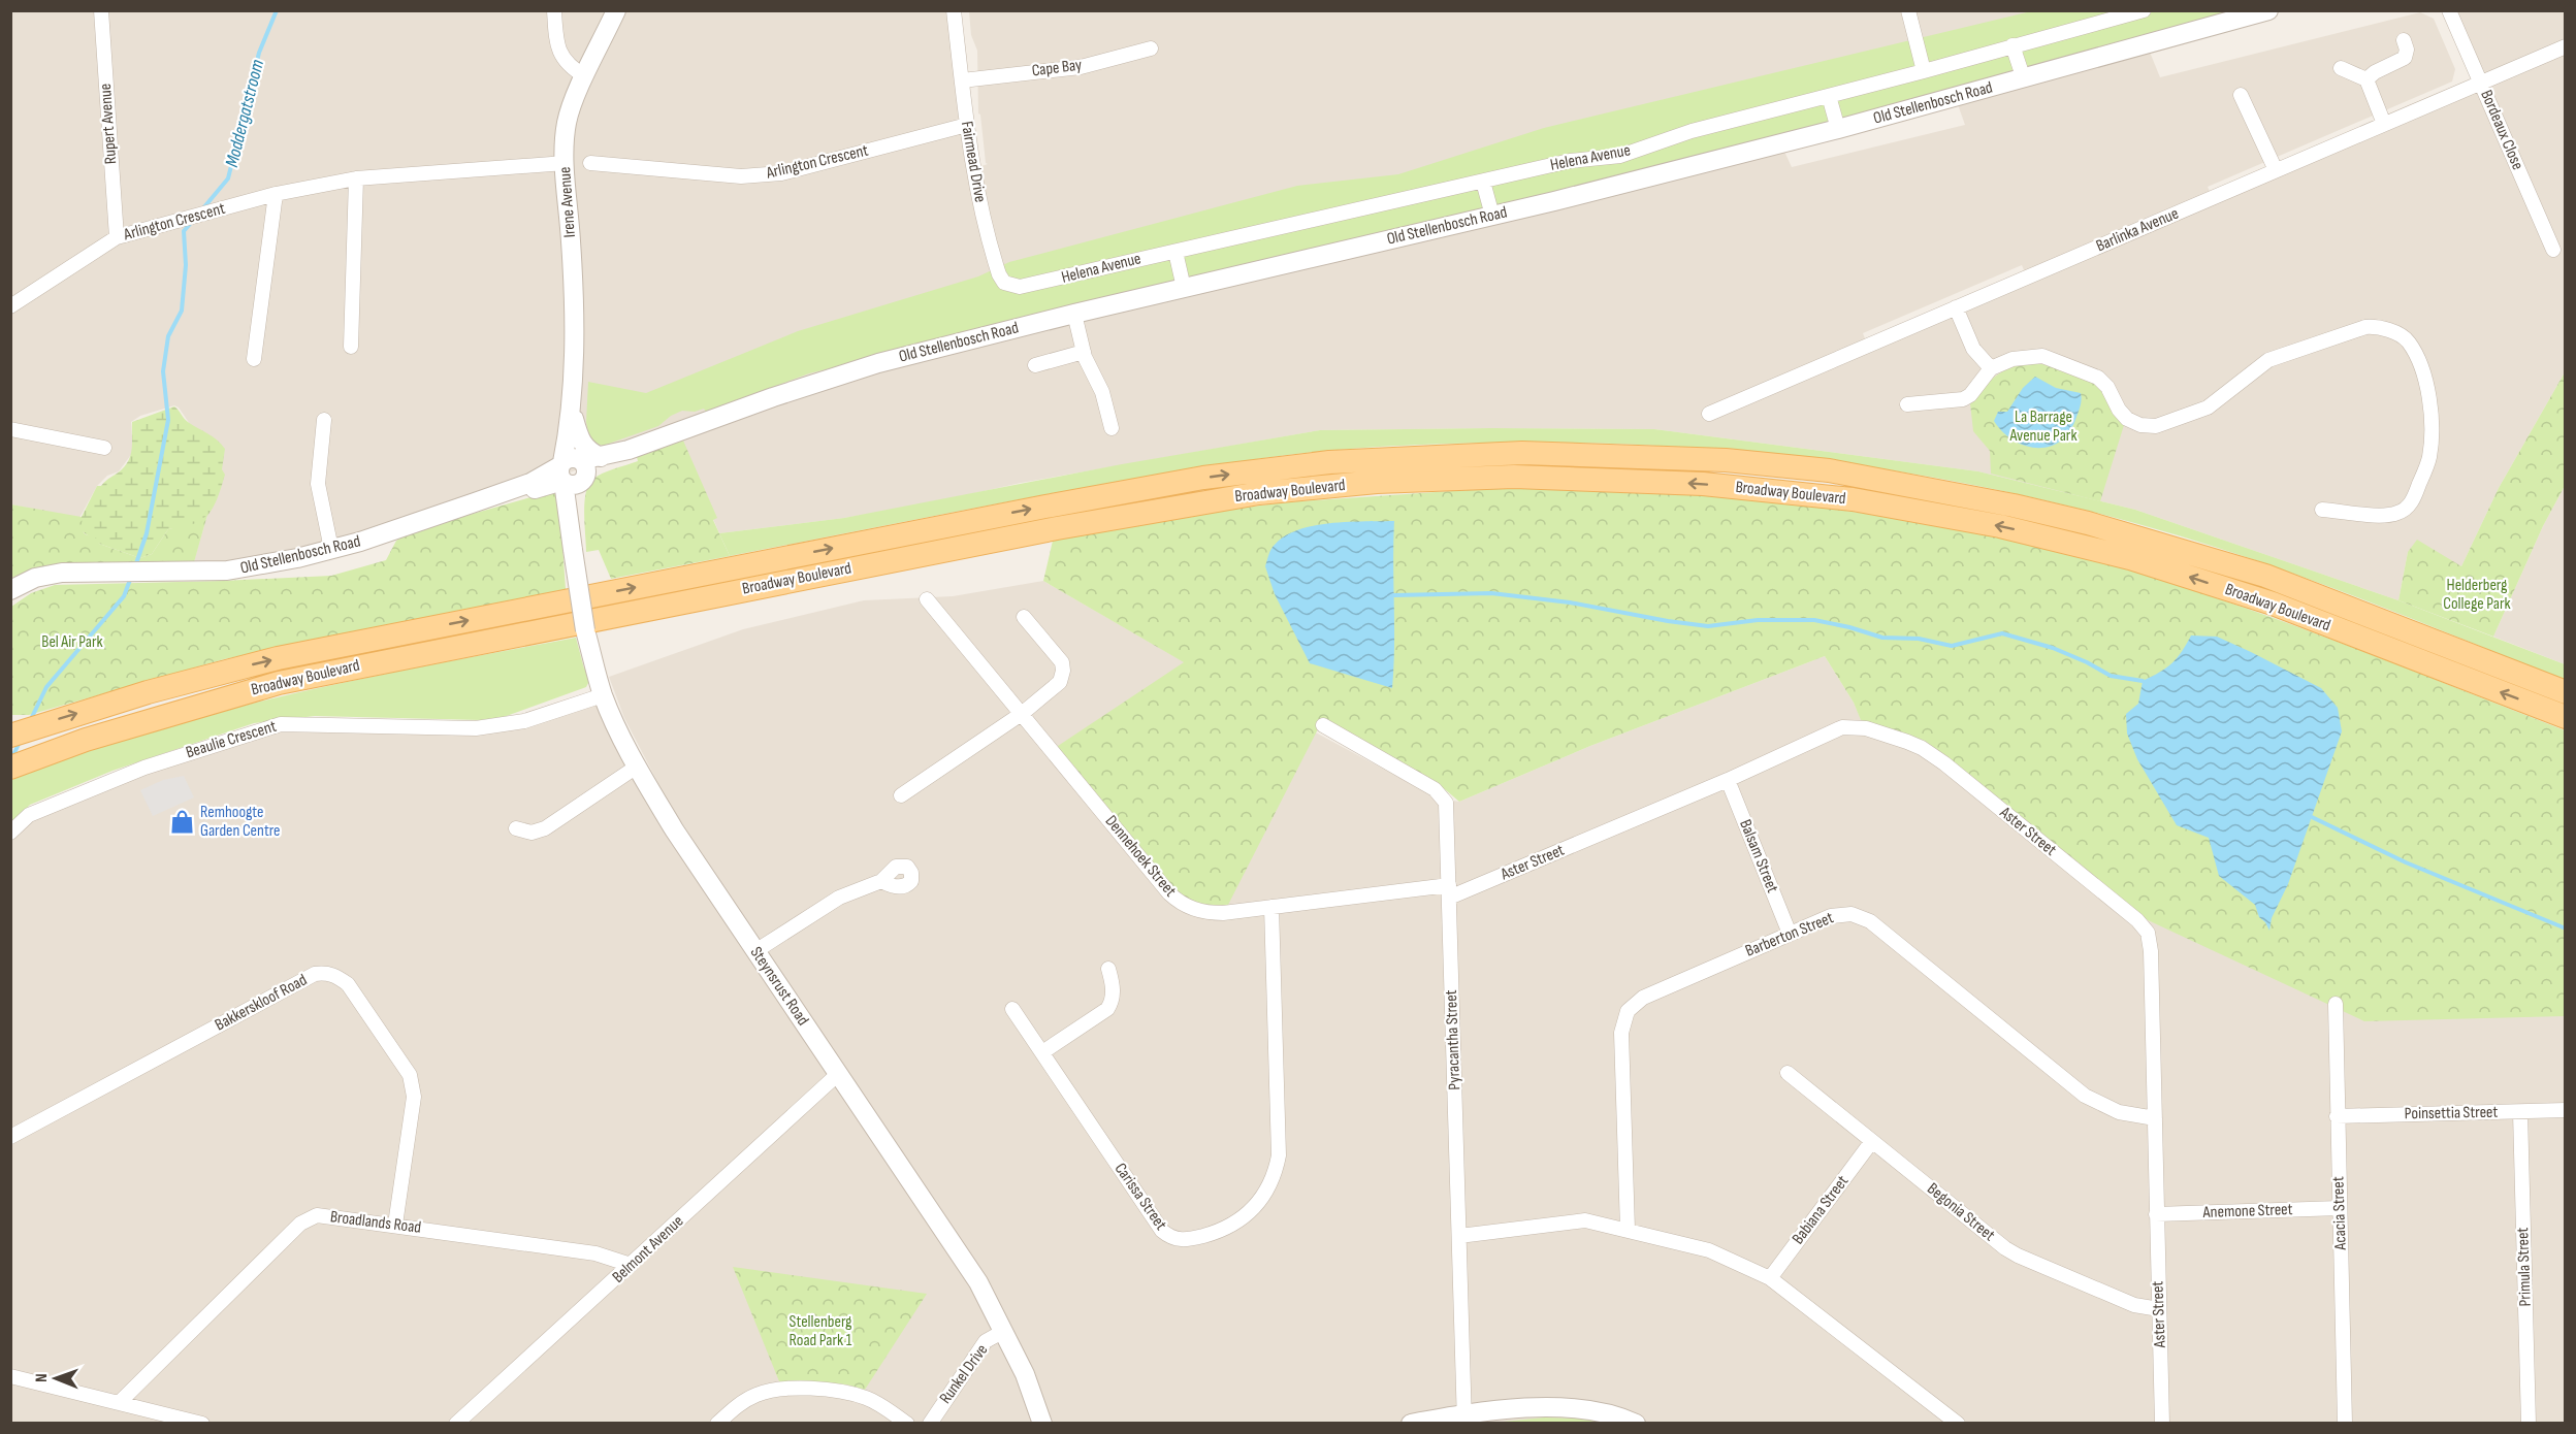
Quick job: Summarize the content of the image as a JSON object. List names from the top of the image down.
{
  "streets": {
    "main road": ["Broadway Boulevard"],
    "street": [
      "Cape Bay",
      "Old Stellenbosch Road",
      "Rupert Avenue",
      "Bordeaux Close",
      "Helena Avenue",
      "Arlington Crescent",
      "Fairmead Drive",
      "Irene Avenue",
      "Barlinka Avenue",
      "Beaulie Crescent",
      "Aster Street",
      "Dennehoek Street",
      "Balsam Street",
      "Barberton Street",
      "Steynsrust Road",
      "Bakkerskloof Road",
      "Pyracantha Street",
      "Poinsettia Street",
      "Carissa Street",
      "Babiana Street",
      "Anemone Street",
      "Begonia Street",
      "Acacia Street",
      "Broadlands Road",
      "Belmont Avenue",
      "Primula Street",
      "Runkel Drive"
    ]
  },
  "crossings": [
    ["Cape Bay", "Fairmead Drive"],
    ["Old Stellenbosch Road", "Irene Avenue"],
    ["Old Stellenbosch Road", "Steynsrust Road"],
    ["Rupert Avenue", "Arlington Crescent"],
    ["Bordeaux Close", "Barlinka Avenue"],
    ["Helena Avenue", "Fairmead Drive"],
    ["Arlington Crescent", "Fairmead Drive"],
    ["Arlington Crescent", "Irene Avenue"],
    ["Irene Avenue", "Steynsrust Road"],
    ["Beaulie Crescent", "Steynsrust Road"],
    ["Aster Street", "Dennehoek Street"],
    ["Aster Street", "Balsam Street"],
    ["Aster Street", "Barberton Street"],
    ["Aster Street", "Pyracantha Street"],
    ["Aster Street", "Anemone Street"],
    ["Aster Street", "Begonia Street"],
    ["Dennehoek Street", "Pyracantha Street"],
    ["Dennehoek Street", "Carissa Street"],
    ["Balsam Street", "Barberton Street"],
    ["Steynsrust Road", "Belmont Avenue"],
    ["Steynsrust Road", "Runkel Drive"],
    ["Bakkerskloof Road", "Broadlands Road"],
    ["Poinsettia Street", "Acacia Street"],
    ["Poinsettia Street", "Primula Street"],
    ["Babiana Street", "Begonia Street"],
    ["Anemone Street", "Acacia Street"],
    ["Broadlands Road", "Belmont Avenue"]
  ],
  "water": ["Moddergatstroom"],
  "parks": [
    "La Barrage Avenue Park",
    "Helderberg College Park",
    "Bel Air Park",
    "Stellenberg Road Park 1"
  ],
  "places": {
    "shop": ["Remhoogte Garden Centre"]
  },
  "north": "left"
}
